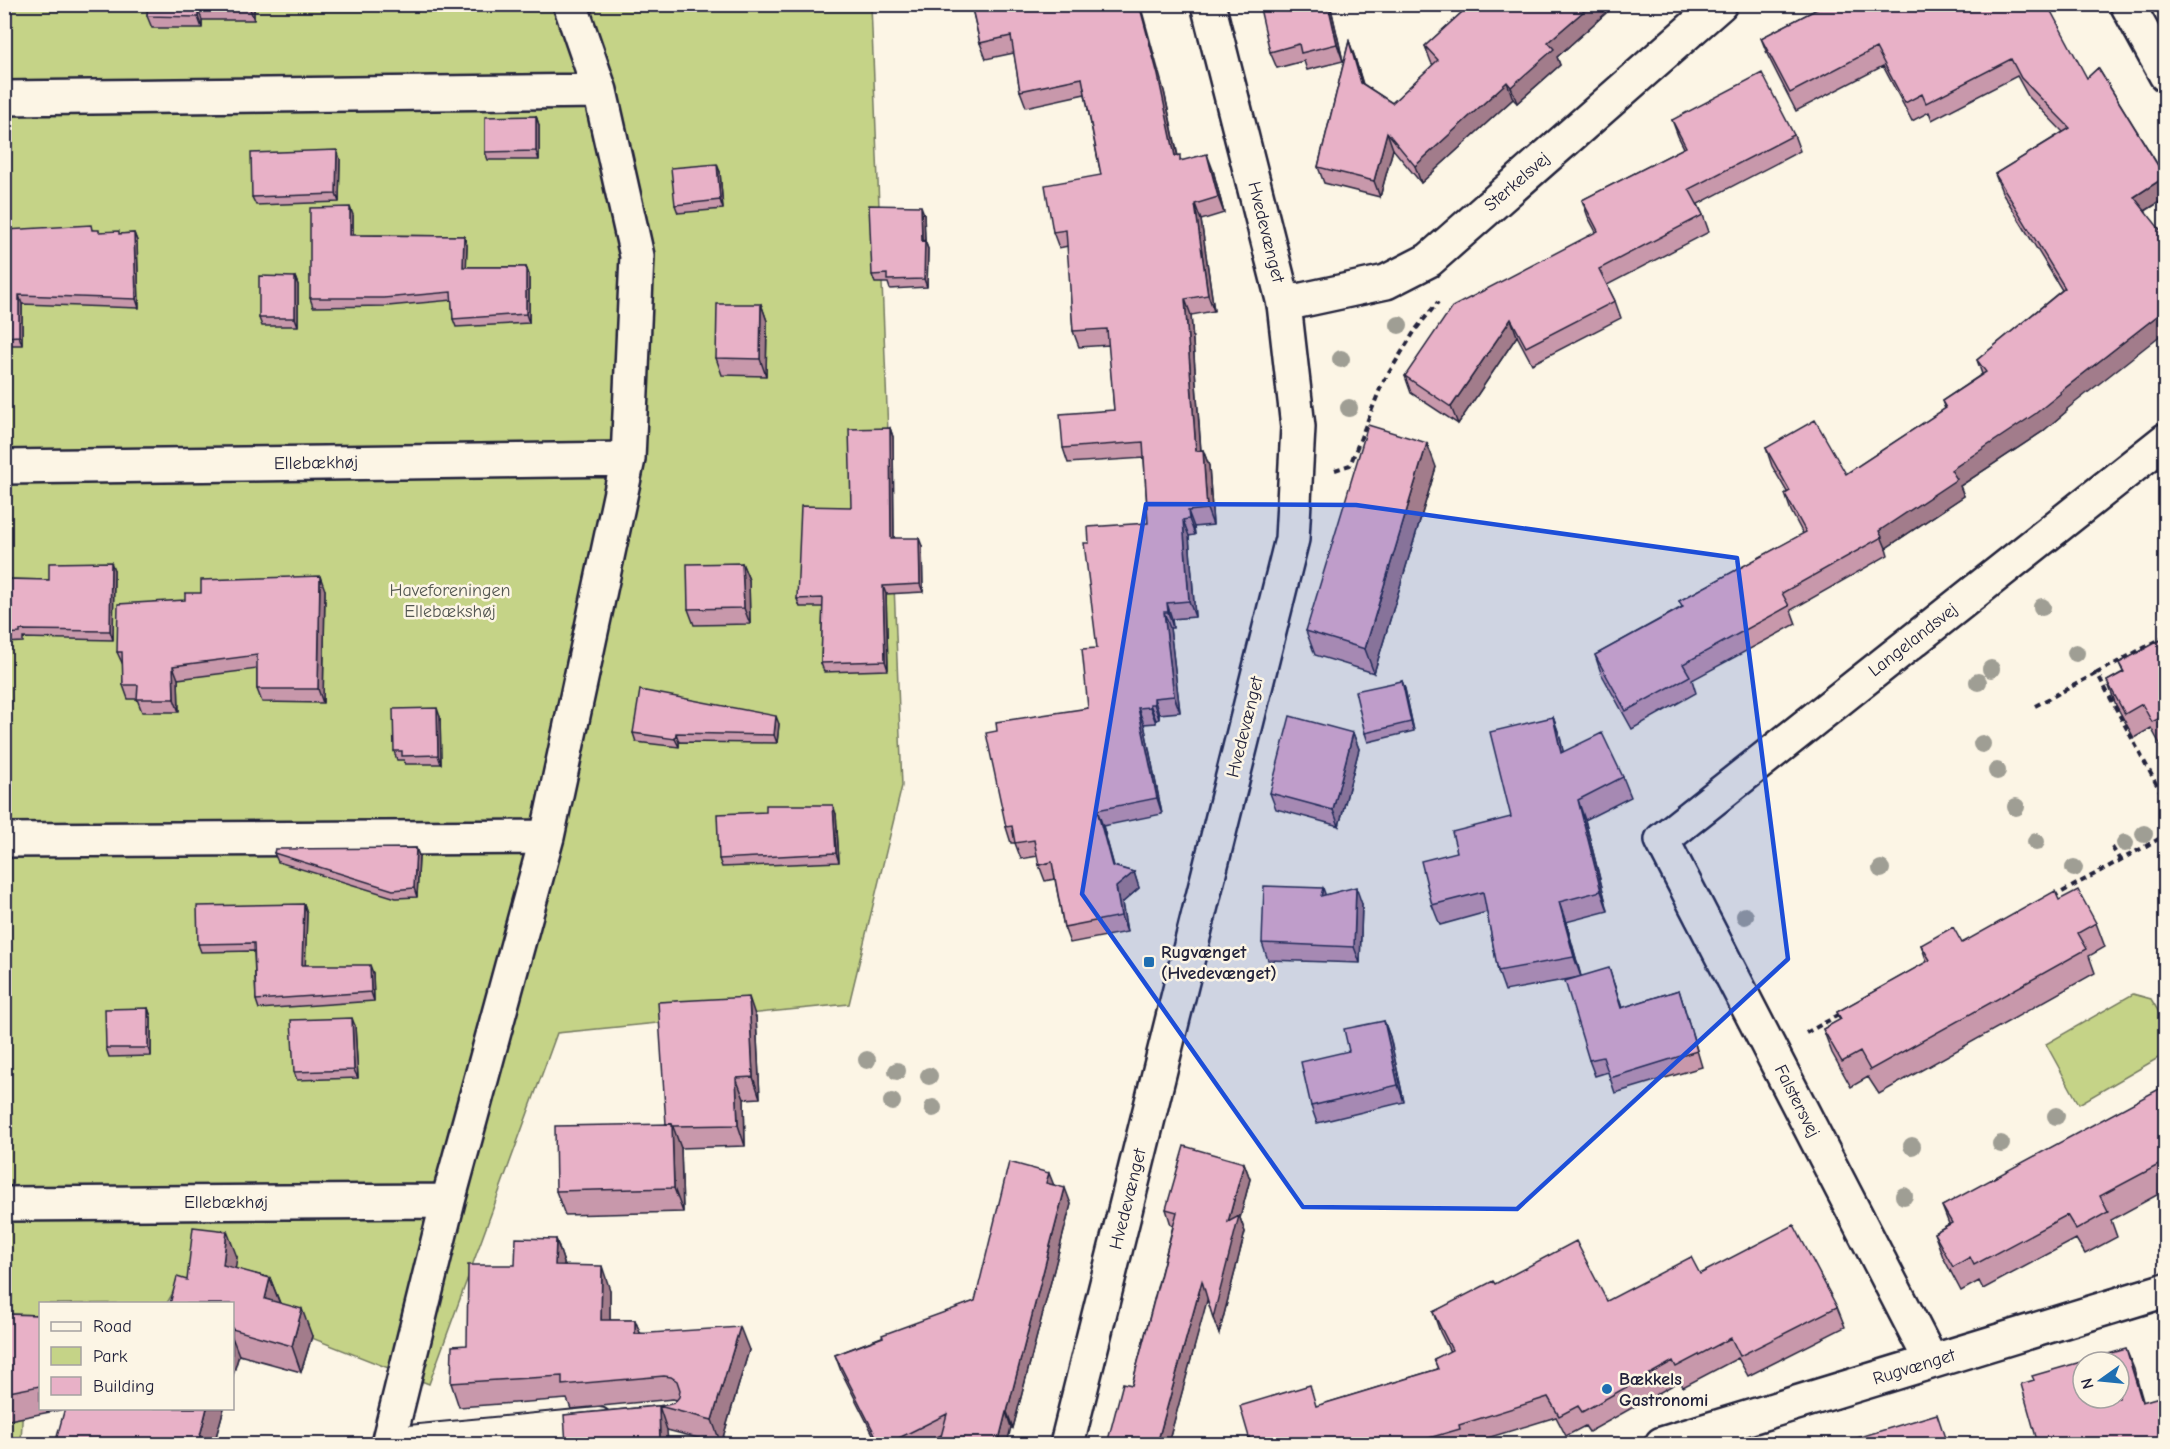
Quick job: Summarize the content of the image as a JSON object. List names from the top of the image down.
{
  "streets": {
    "street": [
      "Sterkelsvej",
      "Hvedevænget",
      "Ellebækhøj",
      "Langelandsvej",
      "Falstersvej",
      "Rugvænget"
    ]
  },
  "crossings": [
    ["Sterkelsvej", "Hvedevænget"],
    ["Langelandsvej", "Falstersvej"],
    ["Falstersvej", "Rugvænget"]
  ],
  "parks": ["Haveforeningen Ellebækshøj"],
  "places": {
    "transit": ["Rugvænget (Hvedevænget)"],
    "other": ["Bækkels Gastronomi"]
  },
  "legend": ["Road", "Park", "Building"],
  "north": "left"
}
